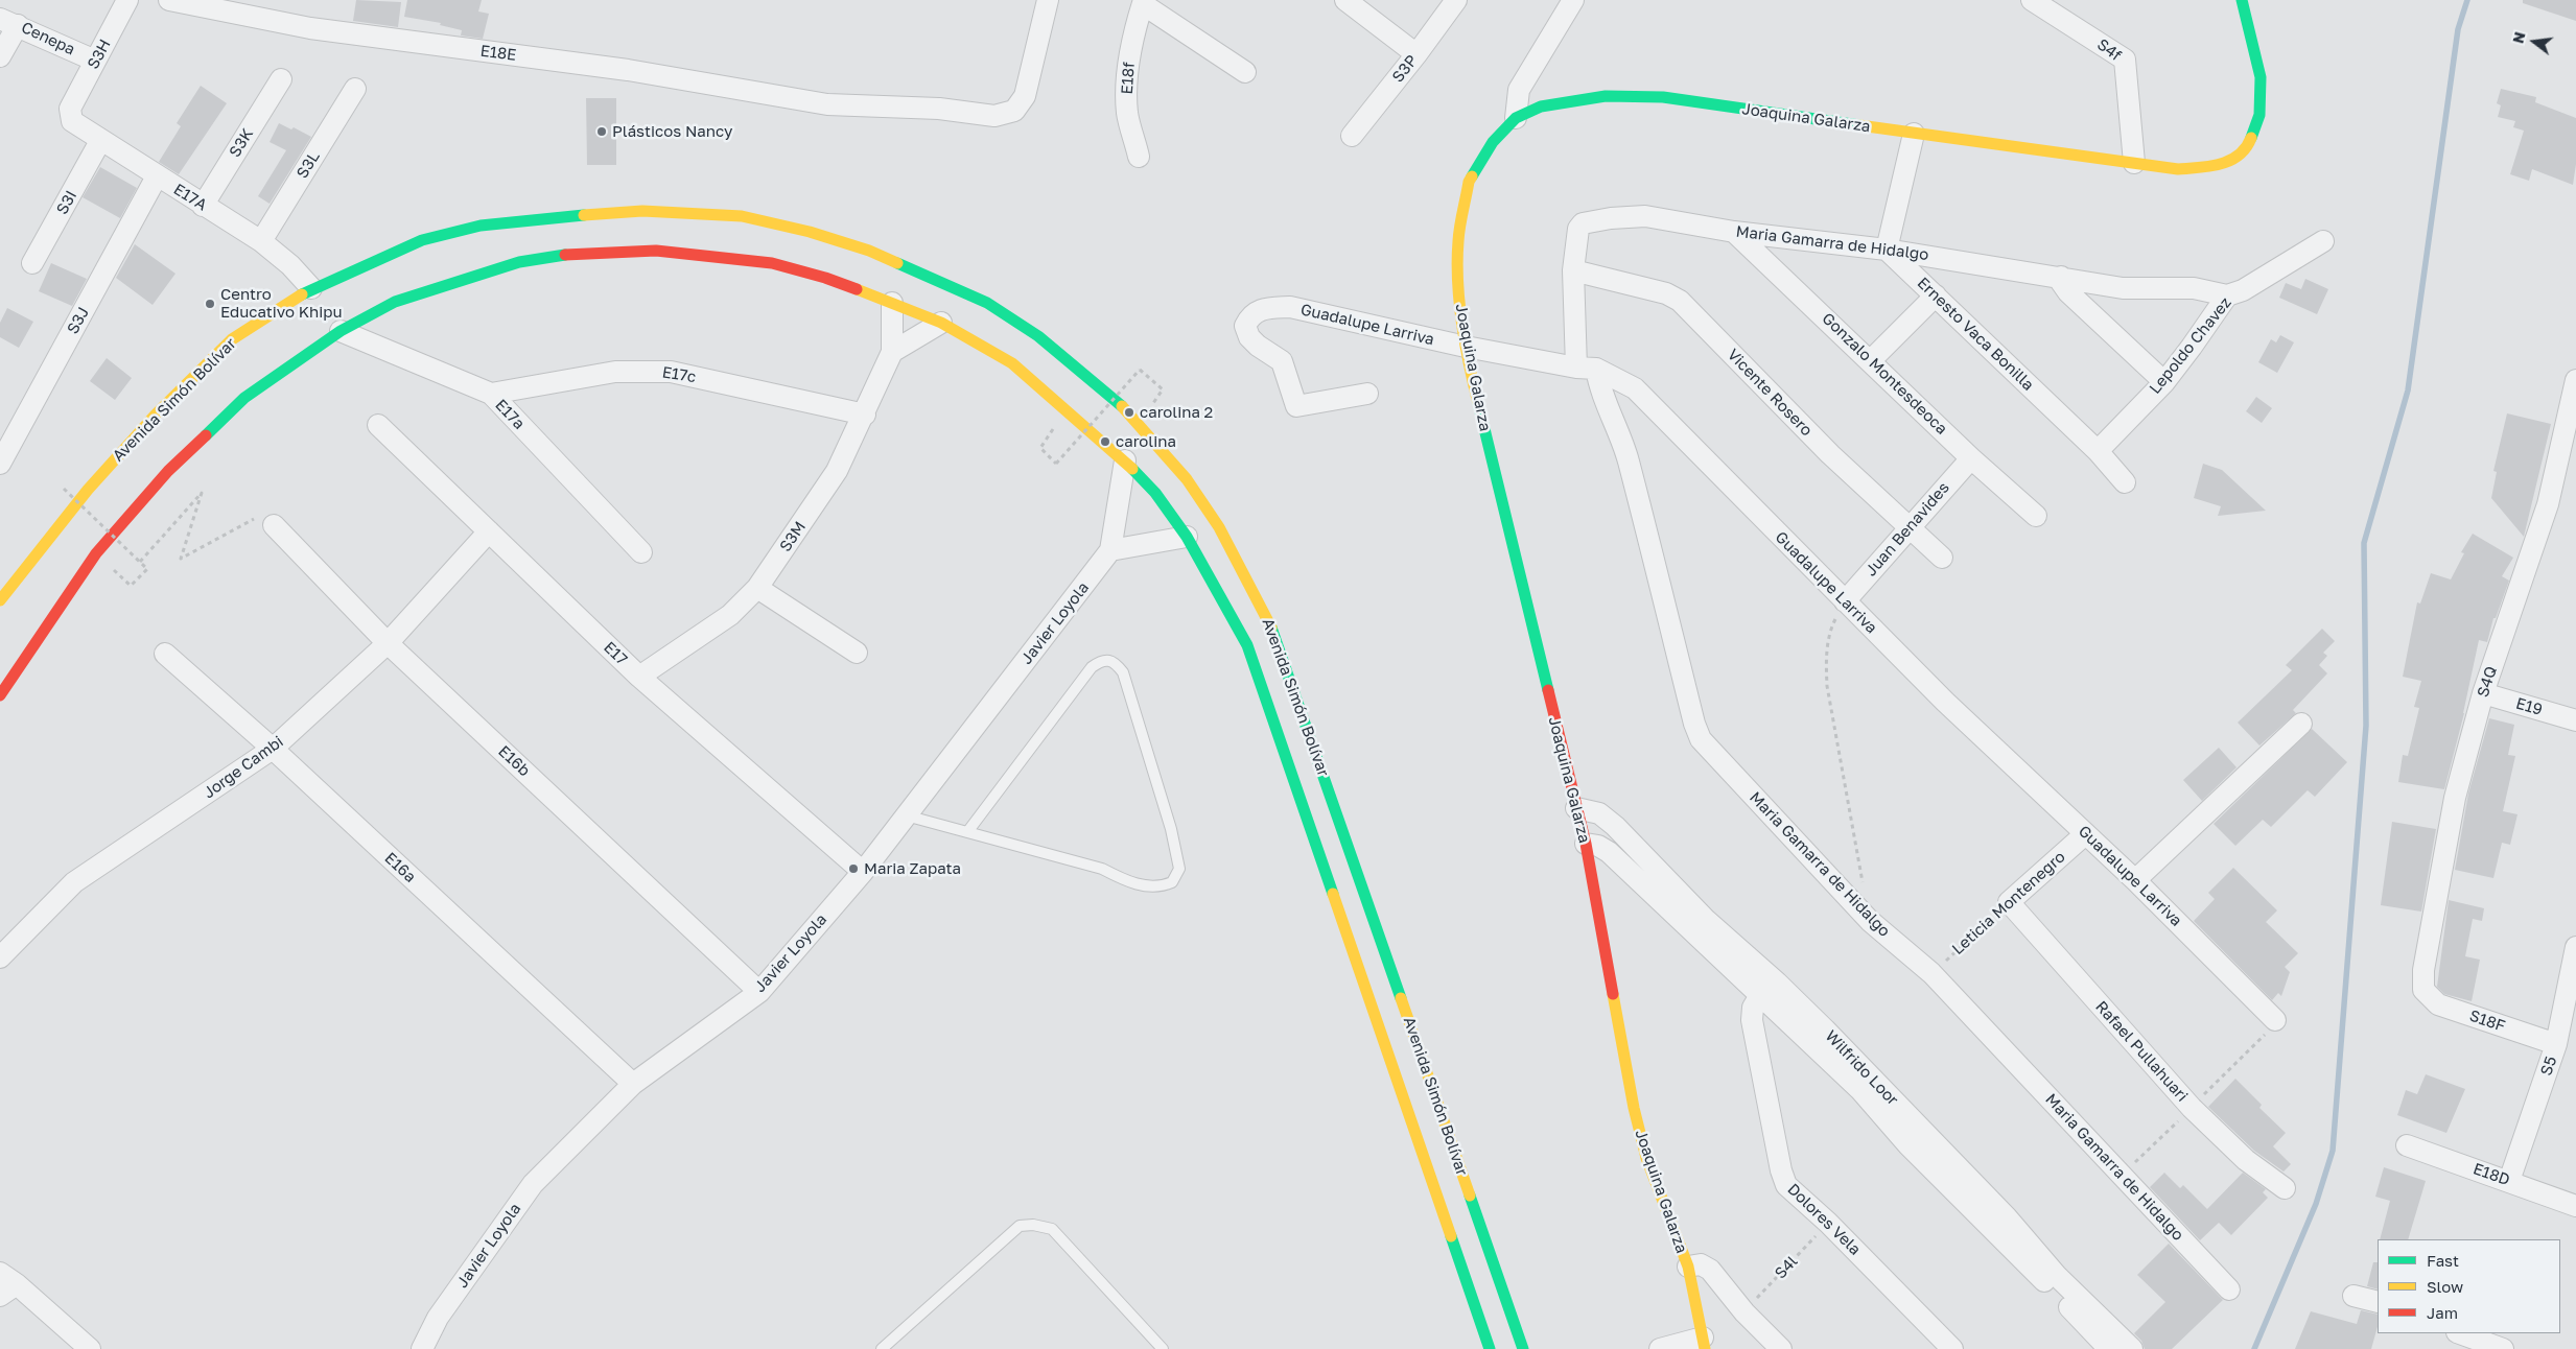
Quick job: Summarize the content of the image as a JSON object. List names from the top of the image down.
{
  "streets": {
    "main road": ["Joaquina Galarza", "Avenida Simón Bolívar"],
    "street": [
      "Cenepa",
      "S4f",
      "E18E",
      "S3H",
      "S3P",
      "E18f",
      "S3K",
      "S3L",
      "E17A",
      "S3I",
      "Maria Gamarra de Hidalgo",
      "S3J",
      "Guadalupe Larriva",
      "Ernesto Vaca Bonilla",
      "Lepoldo Chavez",
      "Gonzalo Montesdeoca",
      "E17c",
      "Vicente Rosero",
      "E17a",
      "Juan Benavides",
      "S3M",
      "Javier Loyola",
      "E17",
      "S4Q",
      "E19",
      "E16b",
      "Jorge Cambi",
      "E16a",
      "Leticia Montenegro",
      "S18F",
      "Rafael Pullahuari",
      "S5",
      "Wilfrido Loor",
      "E18D",
      "Dolores Vela"
    ],
    "path": ["S4l"]
  },
  "crossings": [
    ["Cenepa", "S3H"],
    ["S4f", "Joaquina Galarza"],
    ["S3H", "E17A"],
    ["Joaquina Galarza", "Guadalupe Larriva"],
    ["Joaquina Galarza", "Wilfrido Loor"],
    ["S3K", "E17A"],
    ["S3L", "E17A"],
    ["E17A", "S3I"],
    ["E17A", "S3J"],
    ["E17A", "Avenida Simón Bolívar"],
    ["Maria Gamarra de Hidalgo", "Guadalupe Larriva"],
    ["Maria Gamarra de Hidalgo", "Ernesto Vaca Bonilla"],
    ["Maria Gamarra de Hidalgo", "Lepoldo Chavez"],
    ["Maria Gamarra de Hidalgo", "Gonzalo Montesdeoca"],
    ["Maria Gamarra de Hidalgo", "Vicente Rosero"],
    ["Maria Gamarra de Hidalgo", "Leticia Montenegro"],
    ["Guadalupe Larriva", "Juan Benavides"],
    ["Guadalupe Larriva", "Leticia Montenegro"],
    ["Ernesto Vaca Bonilla", "Lepoldo Chavez"],
    ["Gonzalo Montesdeoca", "Juan Benavides"],
    ["E17c", "E17a"],
    ["E17c", "S3M"],
    ["Vicente Rosero", "Juan Benavides"],
    ["Avenida Simón Bolívar", "E17a"],
    ["Avenida Simón Bolívar", "S3M"],
    ["Avenida Simón Bolívar", "Javier Loyola"],
    ["S3M", "E17"],
    ["Javier Loyola", "E17"],
    ["Javier Loyola", "E16b"],
    ["Javier Loyola", "E16a"],
    ["E17", "Jorge Cambi"],
    ["S4Q", "E19"],
    ["S4Q", "S18F"],
    ["E16b", "Jorge Cambi"],
    ["Jorge Cambi", "E16a"],
    ["Leticia Montenegro", "Rafael Pullahuari"],
    ["S18F", "S5"],
    ["S5", "E18D"],
    ["Wilfrido Loor", "Dolores Vela"],
    ["Dolores Vela", "S4l"]
  ],
  "places": [
    "Plásticos Nancy",
    "Centro Educativo Khipu",
    "carolina 2",
    "carolina",
    "Maria Zapata"
  ],
  "legend": ["Fast", "Slow", "Jam"],
  "north": "left"
}
